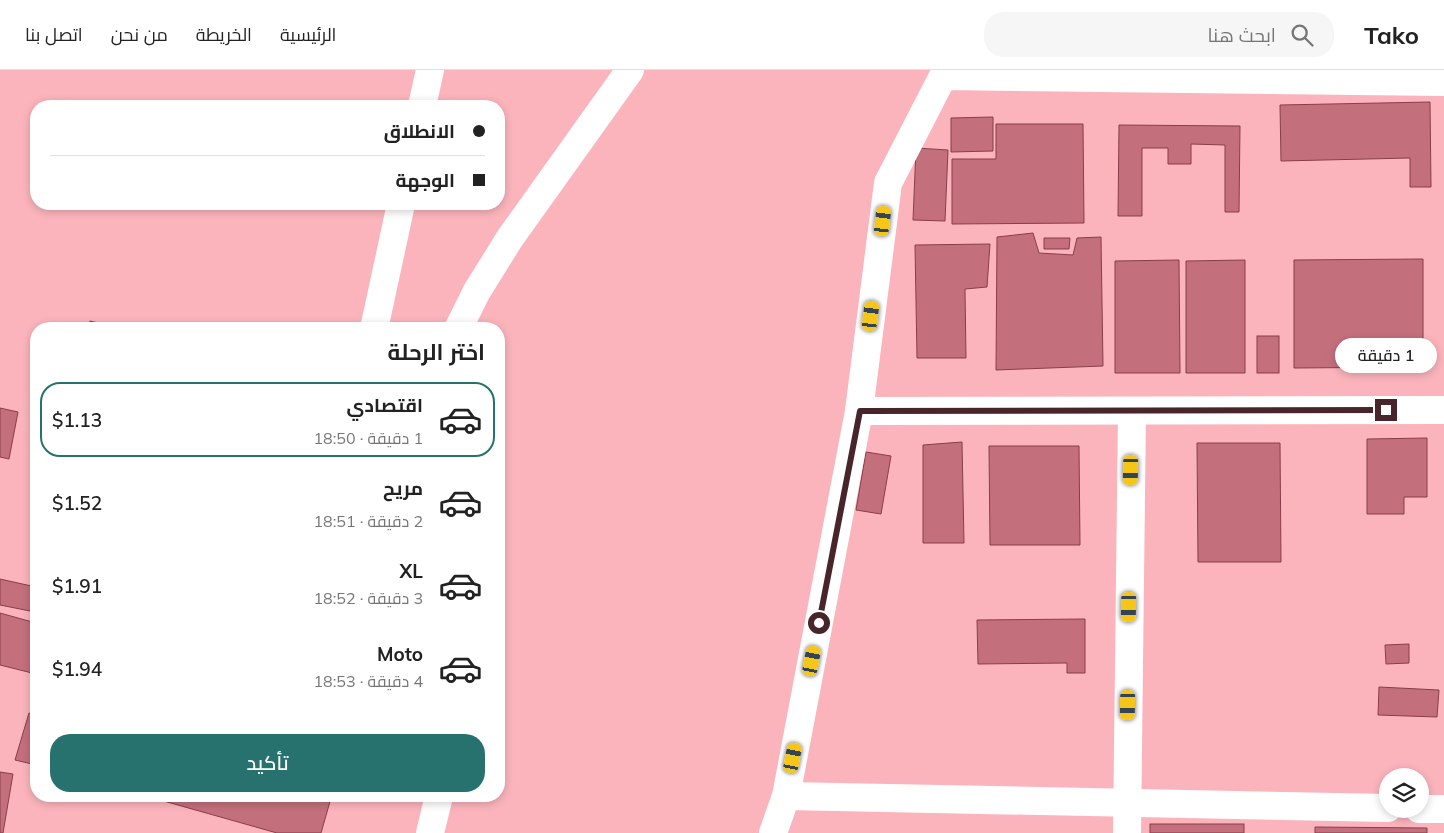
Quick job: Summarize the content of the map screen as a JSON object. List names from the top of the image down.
{
  "page": {
    "header": "Tako",
    "search": "ابحث هنا",
    "nav": [
      "الرئيسية",
      "الخريطة",
      "من نحن",
      "اتصل بنا"
    ],
    "banner": ["الانطلاق", "الوجهة"],
    "heading": "اختر الرحلة",
    "bubble": "1 دقيقة",
    "list": [
      {
        "name": "اقتصادي",
        "note": "1 دقيقة · 18:50",
        "value": "$1.13"
      },
      {
        "name": "مريح",
        "note": "2 دقيقة · 18:51",
        "value": "$1.52"
      },
      {
        "name": "XL",
        "note": "3 دقيقة · 18:52",
        "value": "$1.91"
      },
      {
        "name": "Moto",
        "note": "4 دقيقة · 18:53",
        "value": "$1.94"
      }
    ],
    "buttons": "تأكيد"
  }
}
